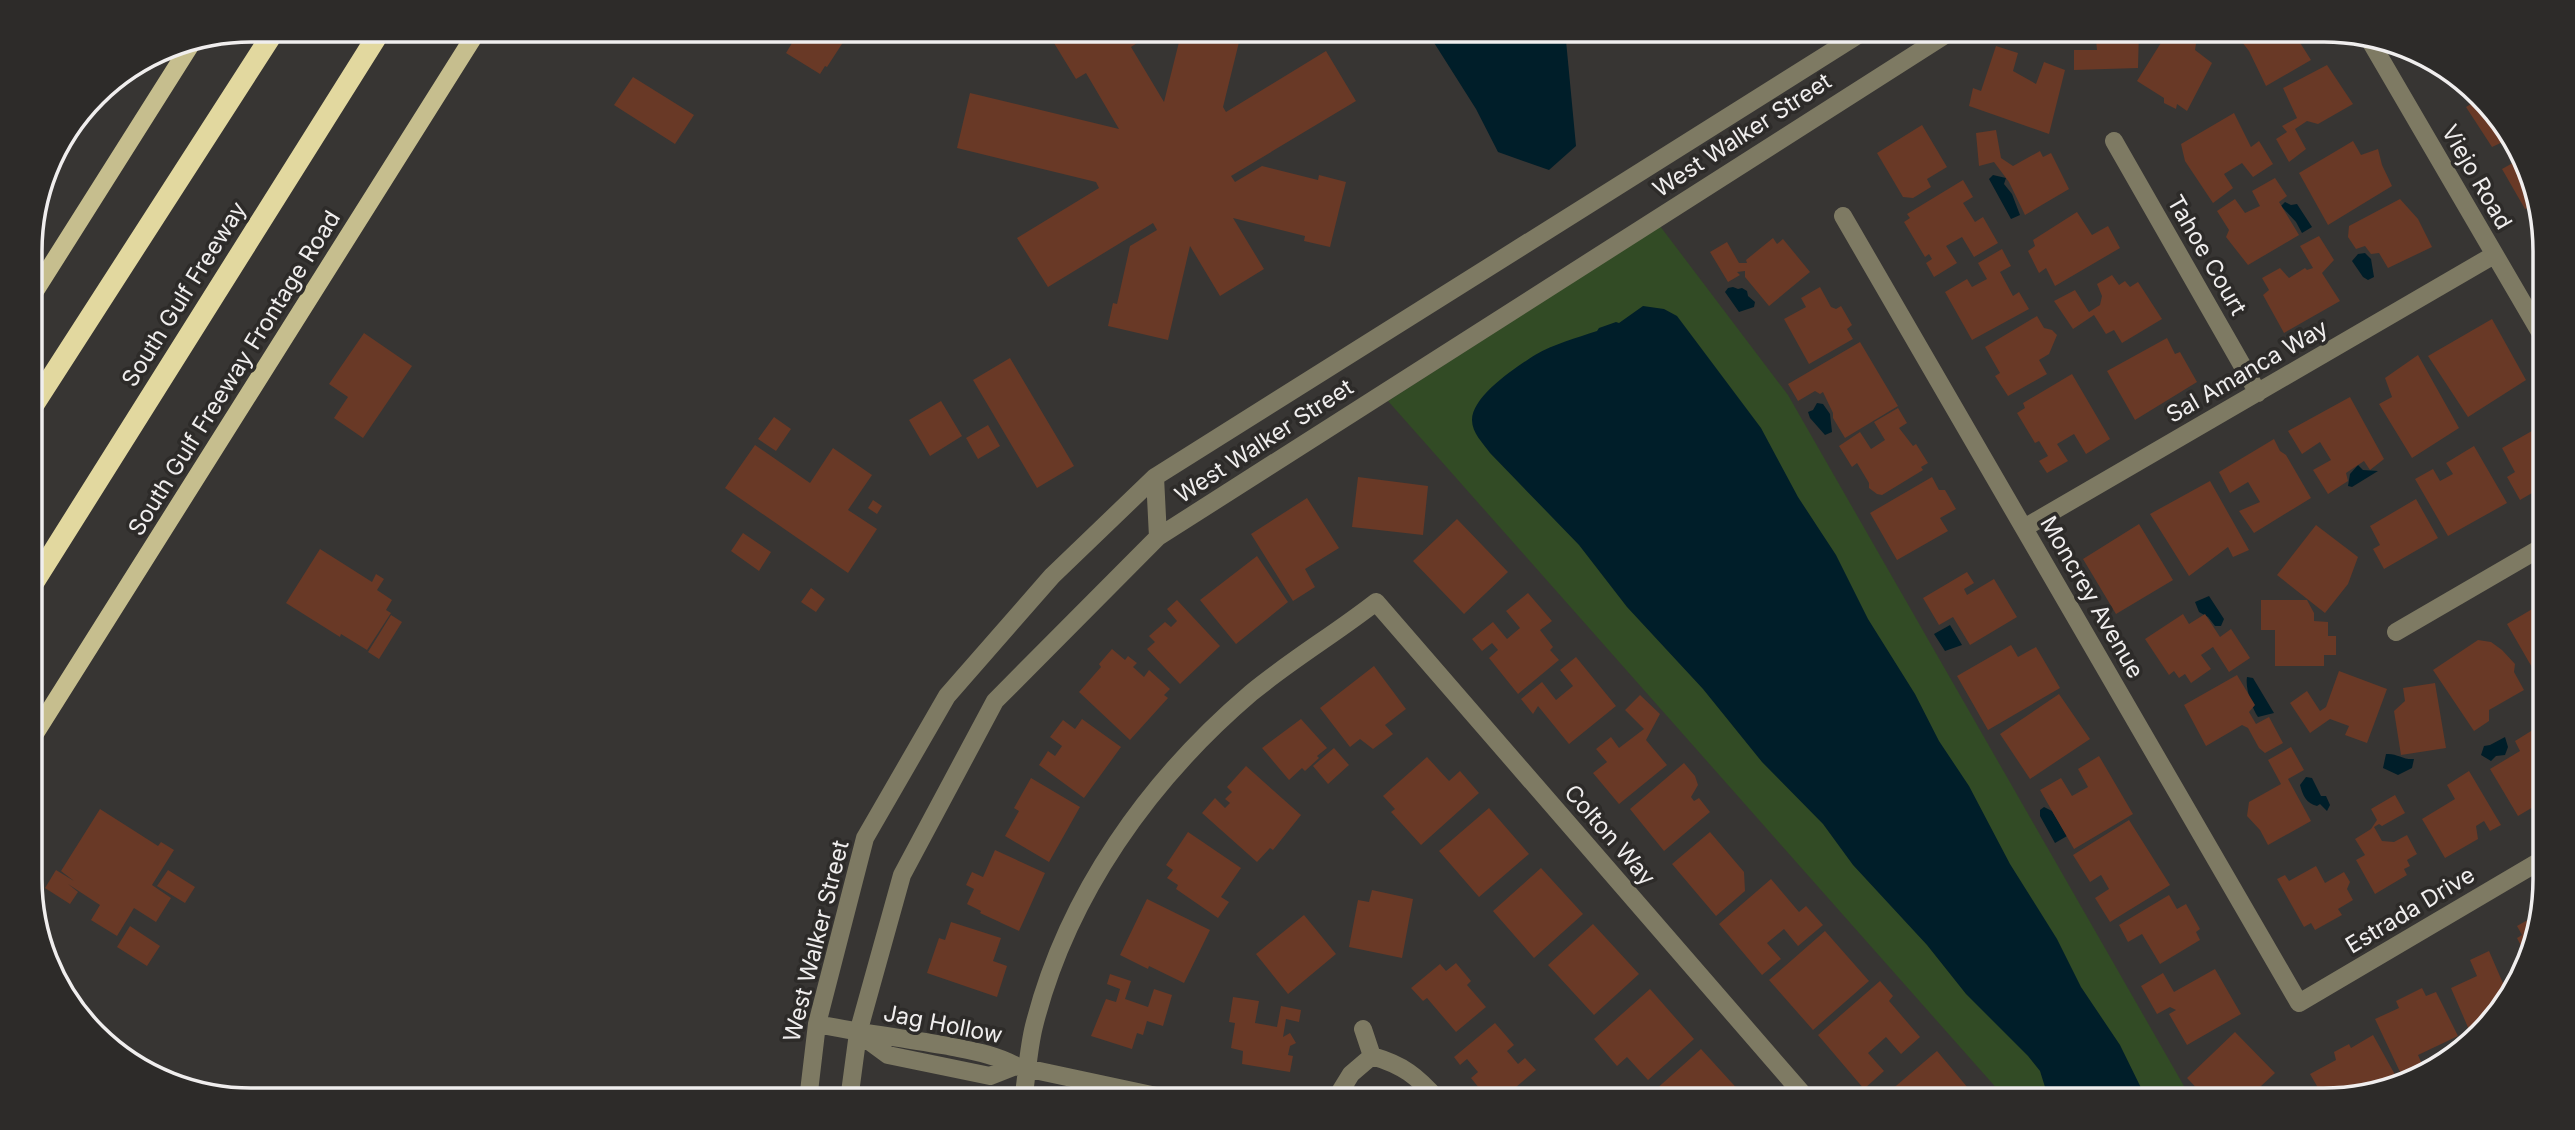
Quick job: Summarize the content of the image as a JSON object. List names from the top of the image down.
{
  "streets": {
    "highway": ["South Gulf Freeway"],
    "main road": ["South Gulf Freeway Frontage Road"],
    "street": [
      "West Walker Street",
      "Viejo Road",
      "Tahoe Court",
      "Sal Amanca Way",
      "Moncrey Avenue",
      "Colton Way",
      "Estrada Drive",
      "Jag Hollow"
    ]
  },
  "crossings": [
    ["West Walker Street", "Jag Hollow"],
    ["Viejo Road", "Sal Amanca Way"],
    ["Tahoe Court", "Sal Amanca Way"],
    ["Sal Amanca Way", "Moncrey Avenue"],
    ["Moncrey Avenue", "Estrada Drive"],
    ["Colton Way", "Jag Hollow"]
  ]
}
